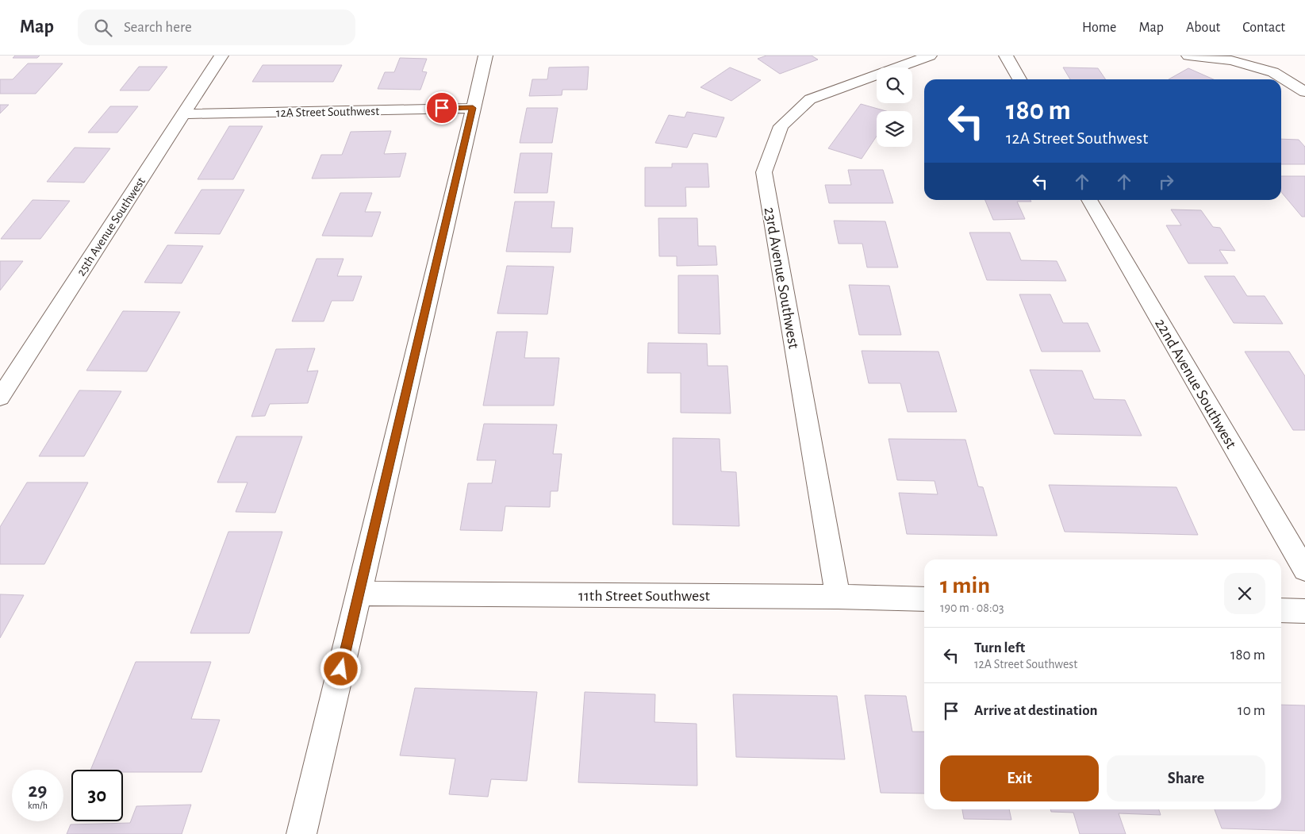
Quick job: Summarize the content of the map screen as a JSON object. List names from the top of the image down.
{
  "streets": {
    "street": [
      "12A Street Southwest",
      "25th Avenue Southwest",
      "23rd Avenue Southwest",
      "22nd Avenue Southwest",
      "11th Street Southwest"
    ]
  },
  "crossings": [
    ["12A Street Southwest", "25th Avenue Southwest"],
    ["23rd Avenue Southwest", "11th Street Southwest"]
  ],
  "page": {
    "header": "Map",
    "search": "Search here",
    "nav": [
      "Home",
      "Map",
      "About",
      "Contact"
    ],
    "turn": ["180 m", "12A Street Southwest"],
    "heading": ["1 min", "190 m · 08:03"],
    "list": [
      {
        "name": "Turn left",
        "note": "12A Street Southwest",
        "value": "180 m"
      },
      {
        "name": "Arrive at destination",
        "value": "10 m"
      }
    ],
    "buttons": ["Exit", "Share"],
    "speed": "29 km/h",
    "limit": "30"
  }
}
